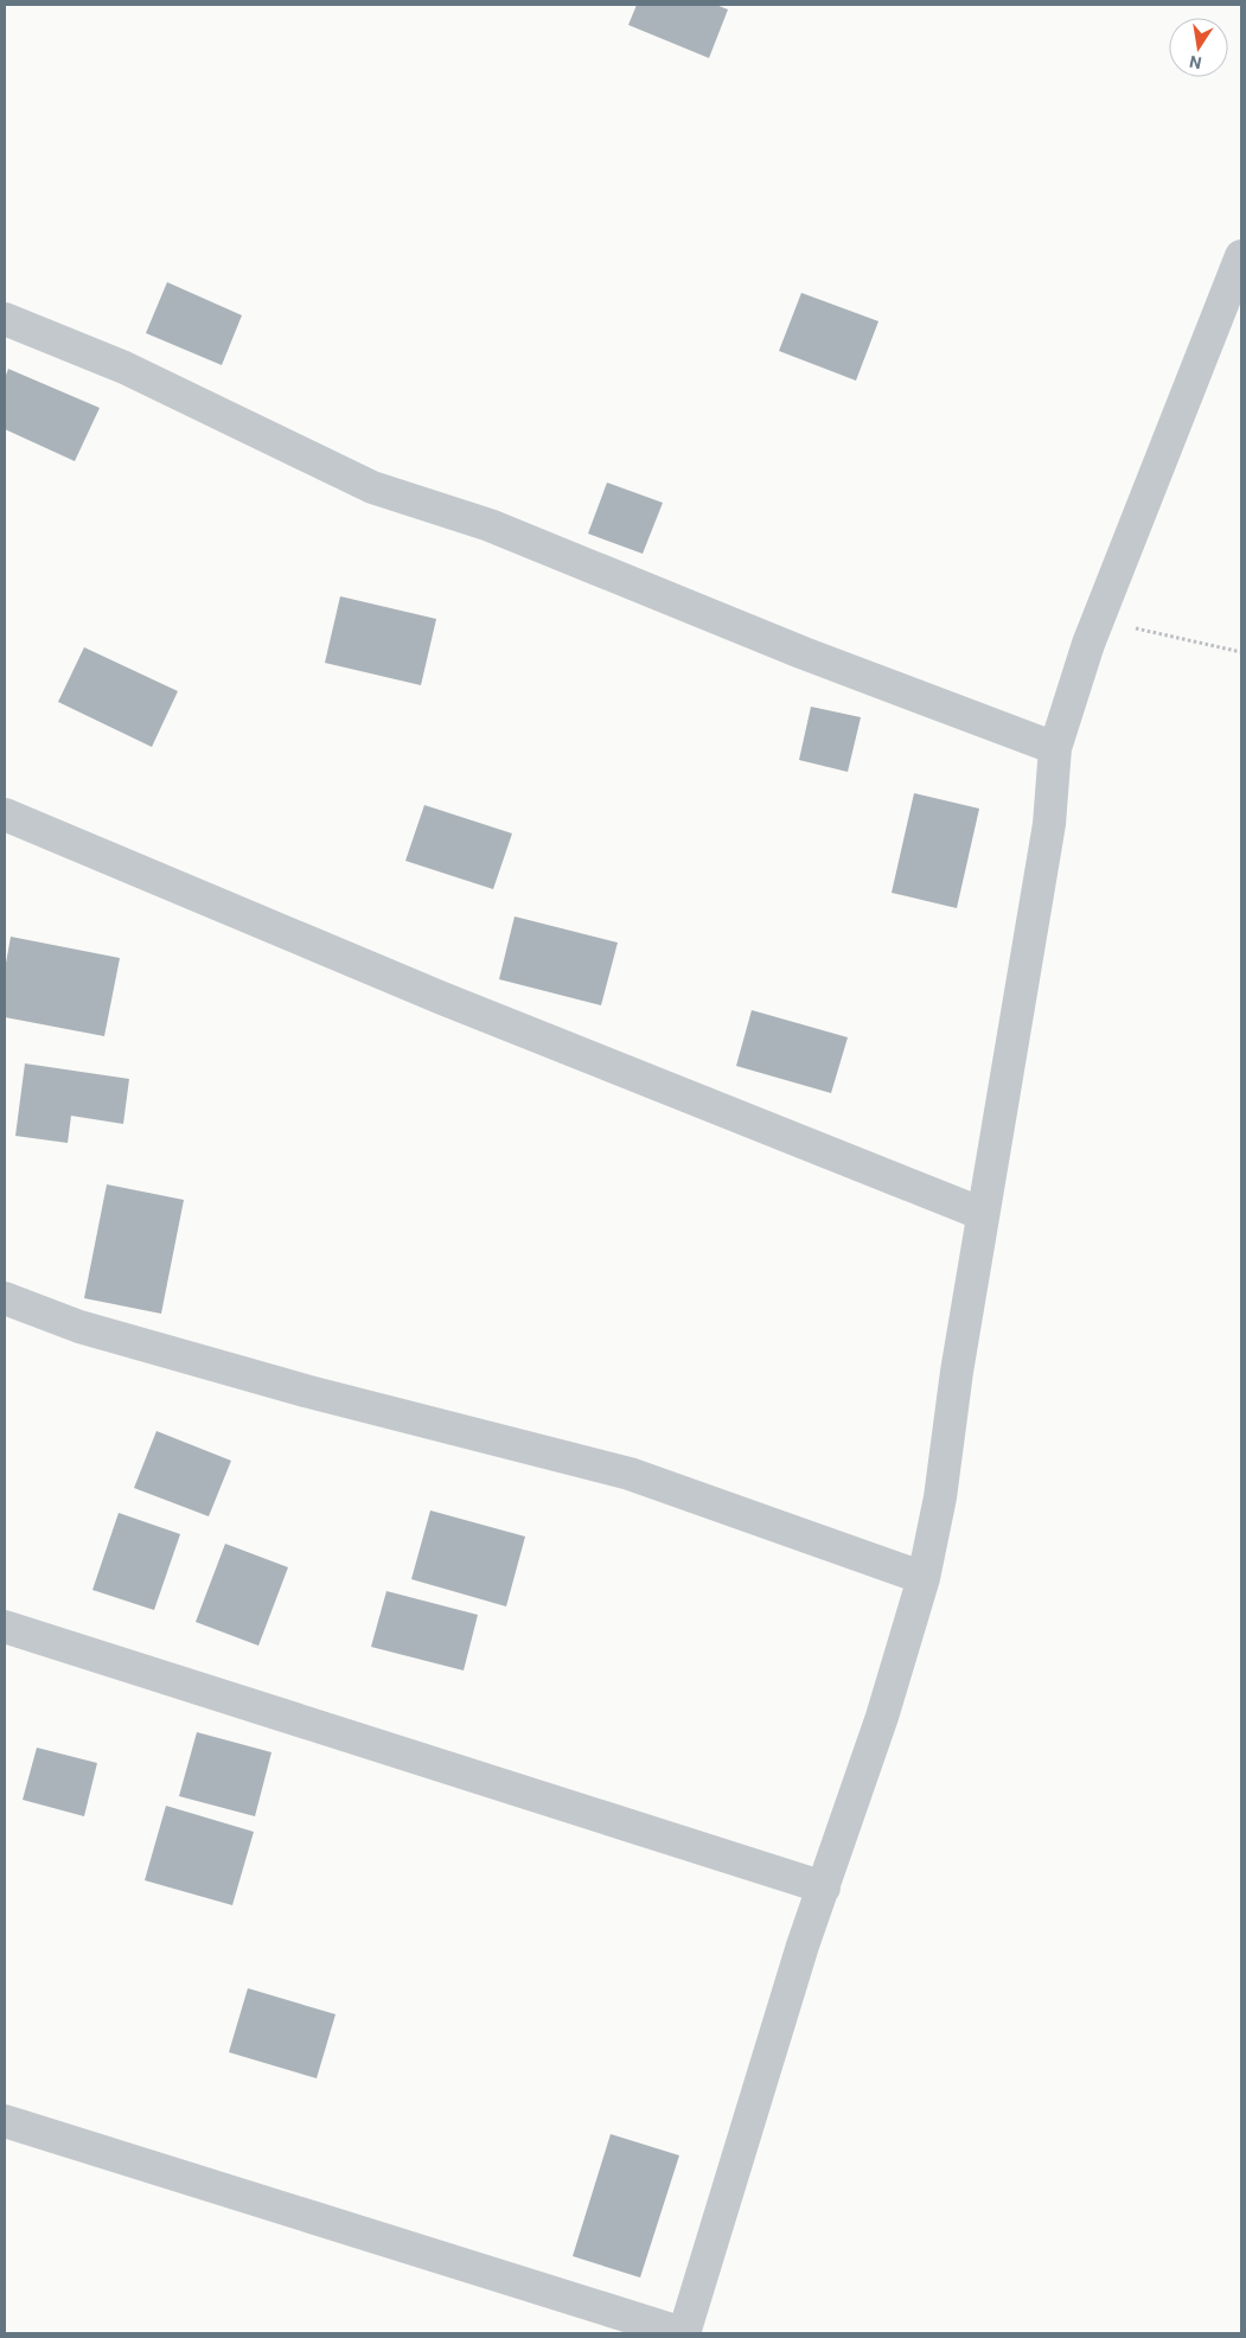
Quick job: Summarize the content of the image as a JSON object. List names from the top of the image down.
{
  "north": "bottom"
}
